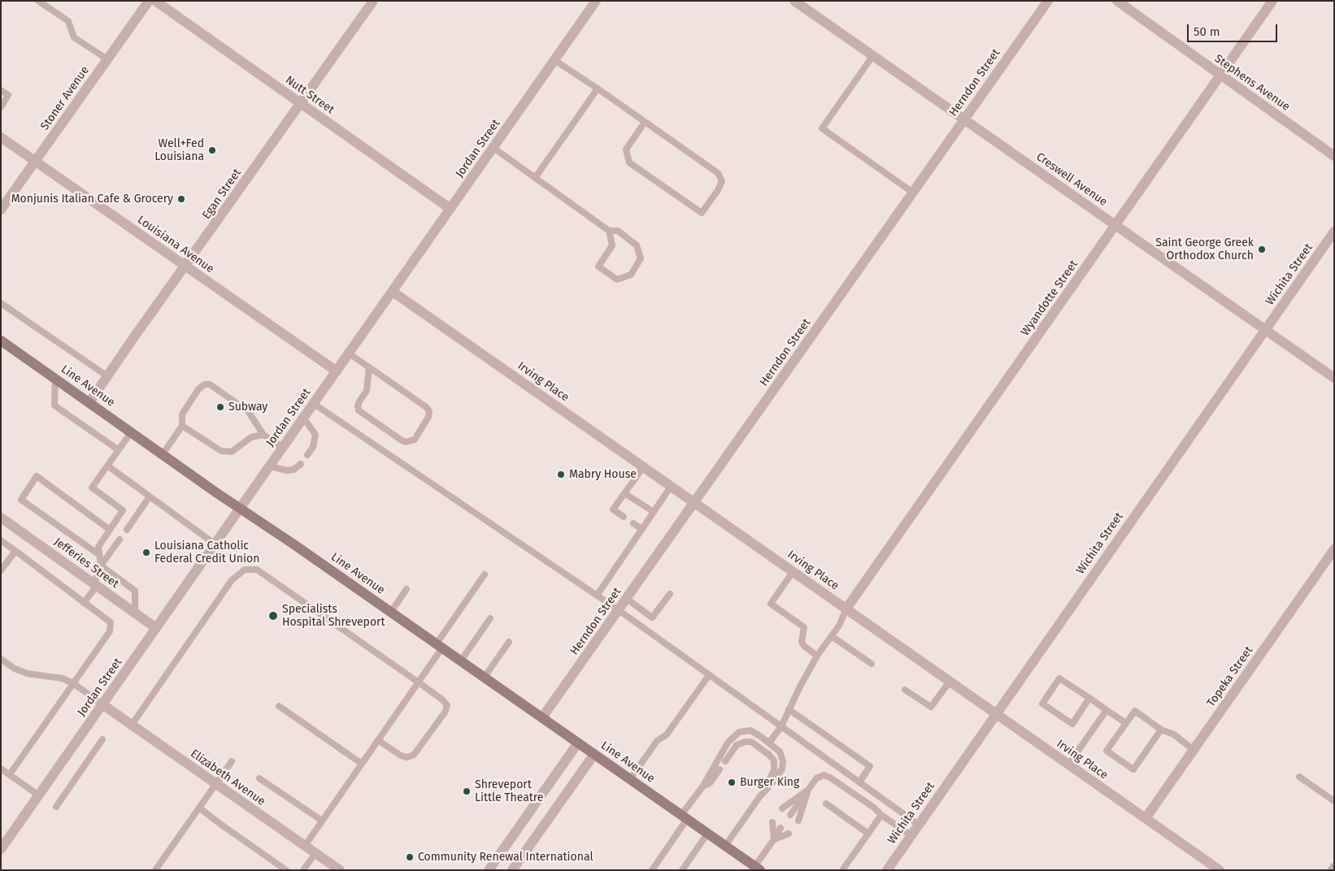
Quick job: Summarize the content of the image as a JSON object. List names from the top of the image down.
{
  "streets": {
    "main road": ["Line Avenue"],
    "street": [
      "Herndon Street",
      "Stephens Avenue",
      "Nutt Street",
      "Stoner Avenue",
      "Jordan Street",
      "Creswell Avenue",
      "Egan Street",
      "Louisiana Avenue",
      "Wichita Street",
      "Wyandotte Street",
      "Irving Place",
      "Jefferies Street",
      "Topeka Street",
      "Elizabeth Avenue"
    ]
  },
  "crossings": [
    ["Herndon Street", "Creswell Avenue"],
    ["Herndon Street", "Irving Place"],
    ["Herndon Street", "Line Avenue"],
    ["Stephens Avenue", "Wyandotte Street"],
    ["Nutt Street", "Jordan Street"],
    ["Nutt Street", "Egan Street"],
    ["Stoner Avenue", "Louisiana Avenue"],
    ["Jordan Street", "Louisiana Avenue"],
    ["Jordan Street", "Irving Place"],
    ["Jordan Street", "Line Avenue"],
    ["Jordan Street", "Jefferies Street"],
    ["Jordan Street", "Elizabeth Avenue"],
    ["Creswell Avenue", "Wichita Street"],
    ["Creswell Avenue", "Wyandotte Street"],
    ["Egan Street", "Louisiana Avenue"],
    ["Egan Street", "Line Avenue"],
    ["Wichita Street", "Irving Place"],
    ["Wyandotte Street", "Irving Place"],
    ["Irving Place", "Topeka Street"]
  ],
  "places": [
    "Well+Fed Louisiana",
    "Monjunis Italian Cafe & Grocery",
    "Saint George Greek Orthodox Church",
    "Subway",
    "Mabry House",
    "Louisiana Catholic Federal Credit Union",
    "Specialists Hospital Shreveport",
    "Burger King",
    "Shreveport Little Theatre",
    "Community Renewal International"
  ],
  "scale_bar": "50 m"
}
